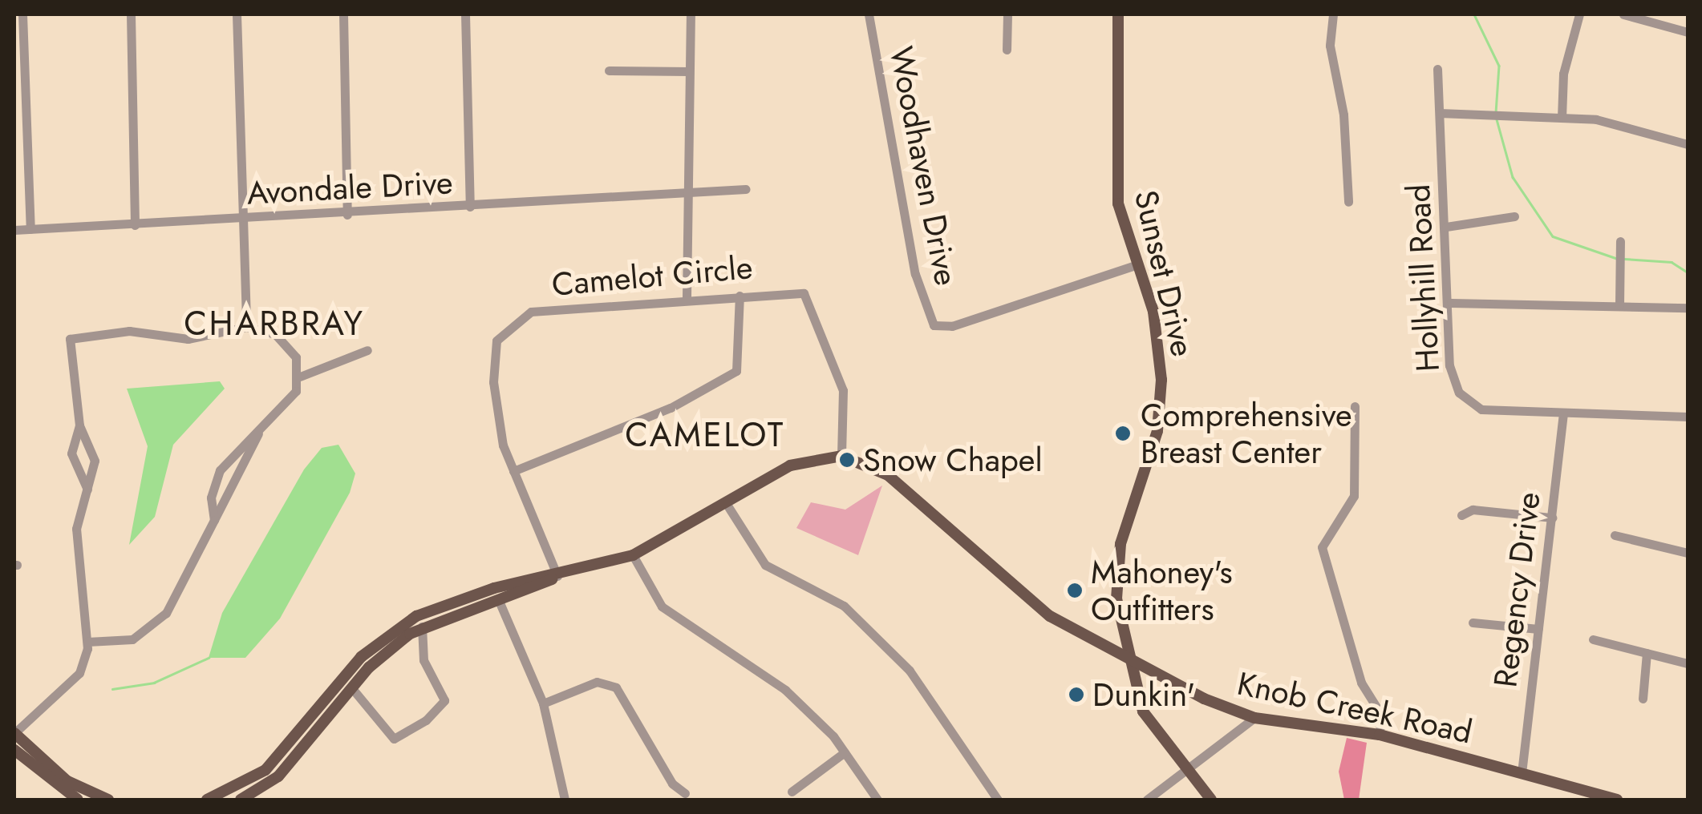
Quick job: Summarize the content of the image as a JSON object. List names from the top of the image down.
{
  "streets": {
    "main road": ["Sunset Drive", "Knob Creek Road"],
    "street": [
      "Woodhaven Drive",
      "Avondale Drive",
      "Camelot Circle",
      "Hollyhill Road",
      "Regency Drive"
    ]
  },
  "crossings": [
    ["Woodhaven Drive", "Sunset Drive"],
    ["Sunset Drive", "Knob Creek Road"],
    ["Camelot Circle", "Knob Creek Road"],
    ["Hollyhill Road", "Regency Drive"],
    ["Regency Drive", "Knob Creek Road"]
  ],
  "districts": ["CHARBRAY", "CAMELOT"],
  "places": [
    "Comprehensive Breast Center",
    "Snow Chapel",
    "Mahoney's Outfitters",
    "Dunkin'"
  ]
}
